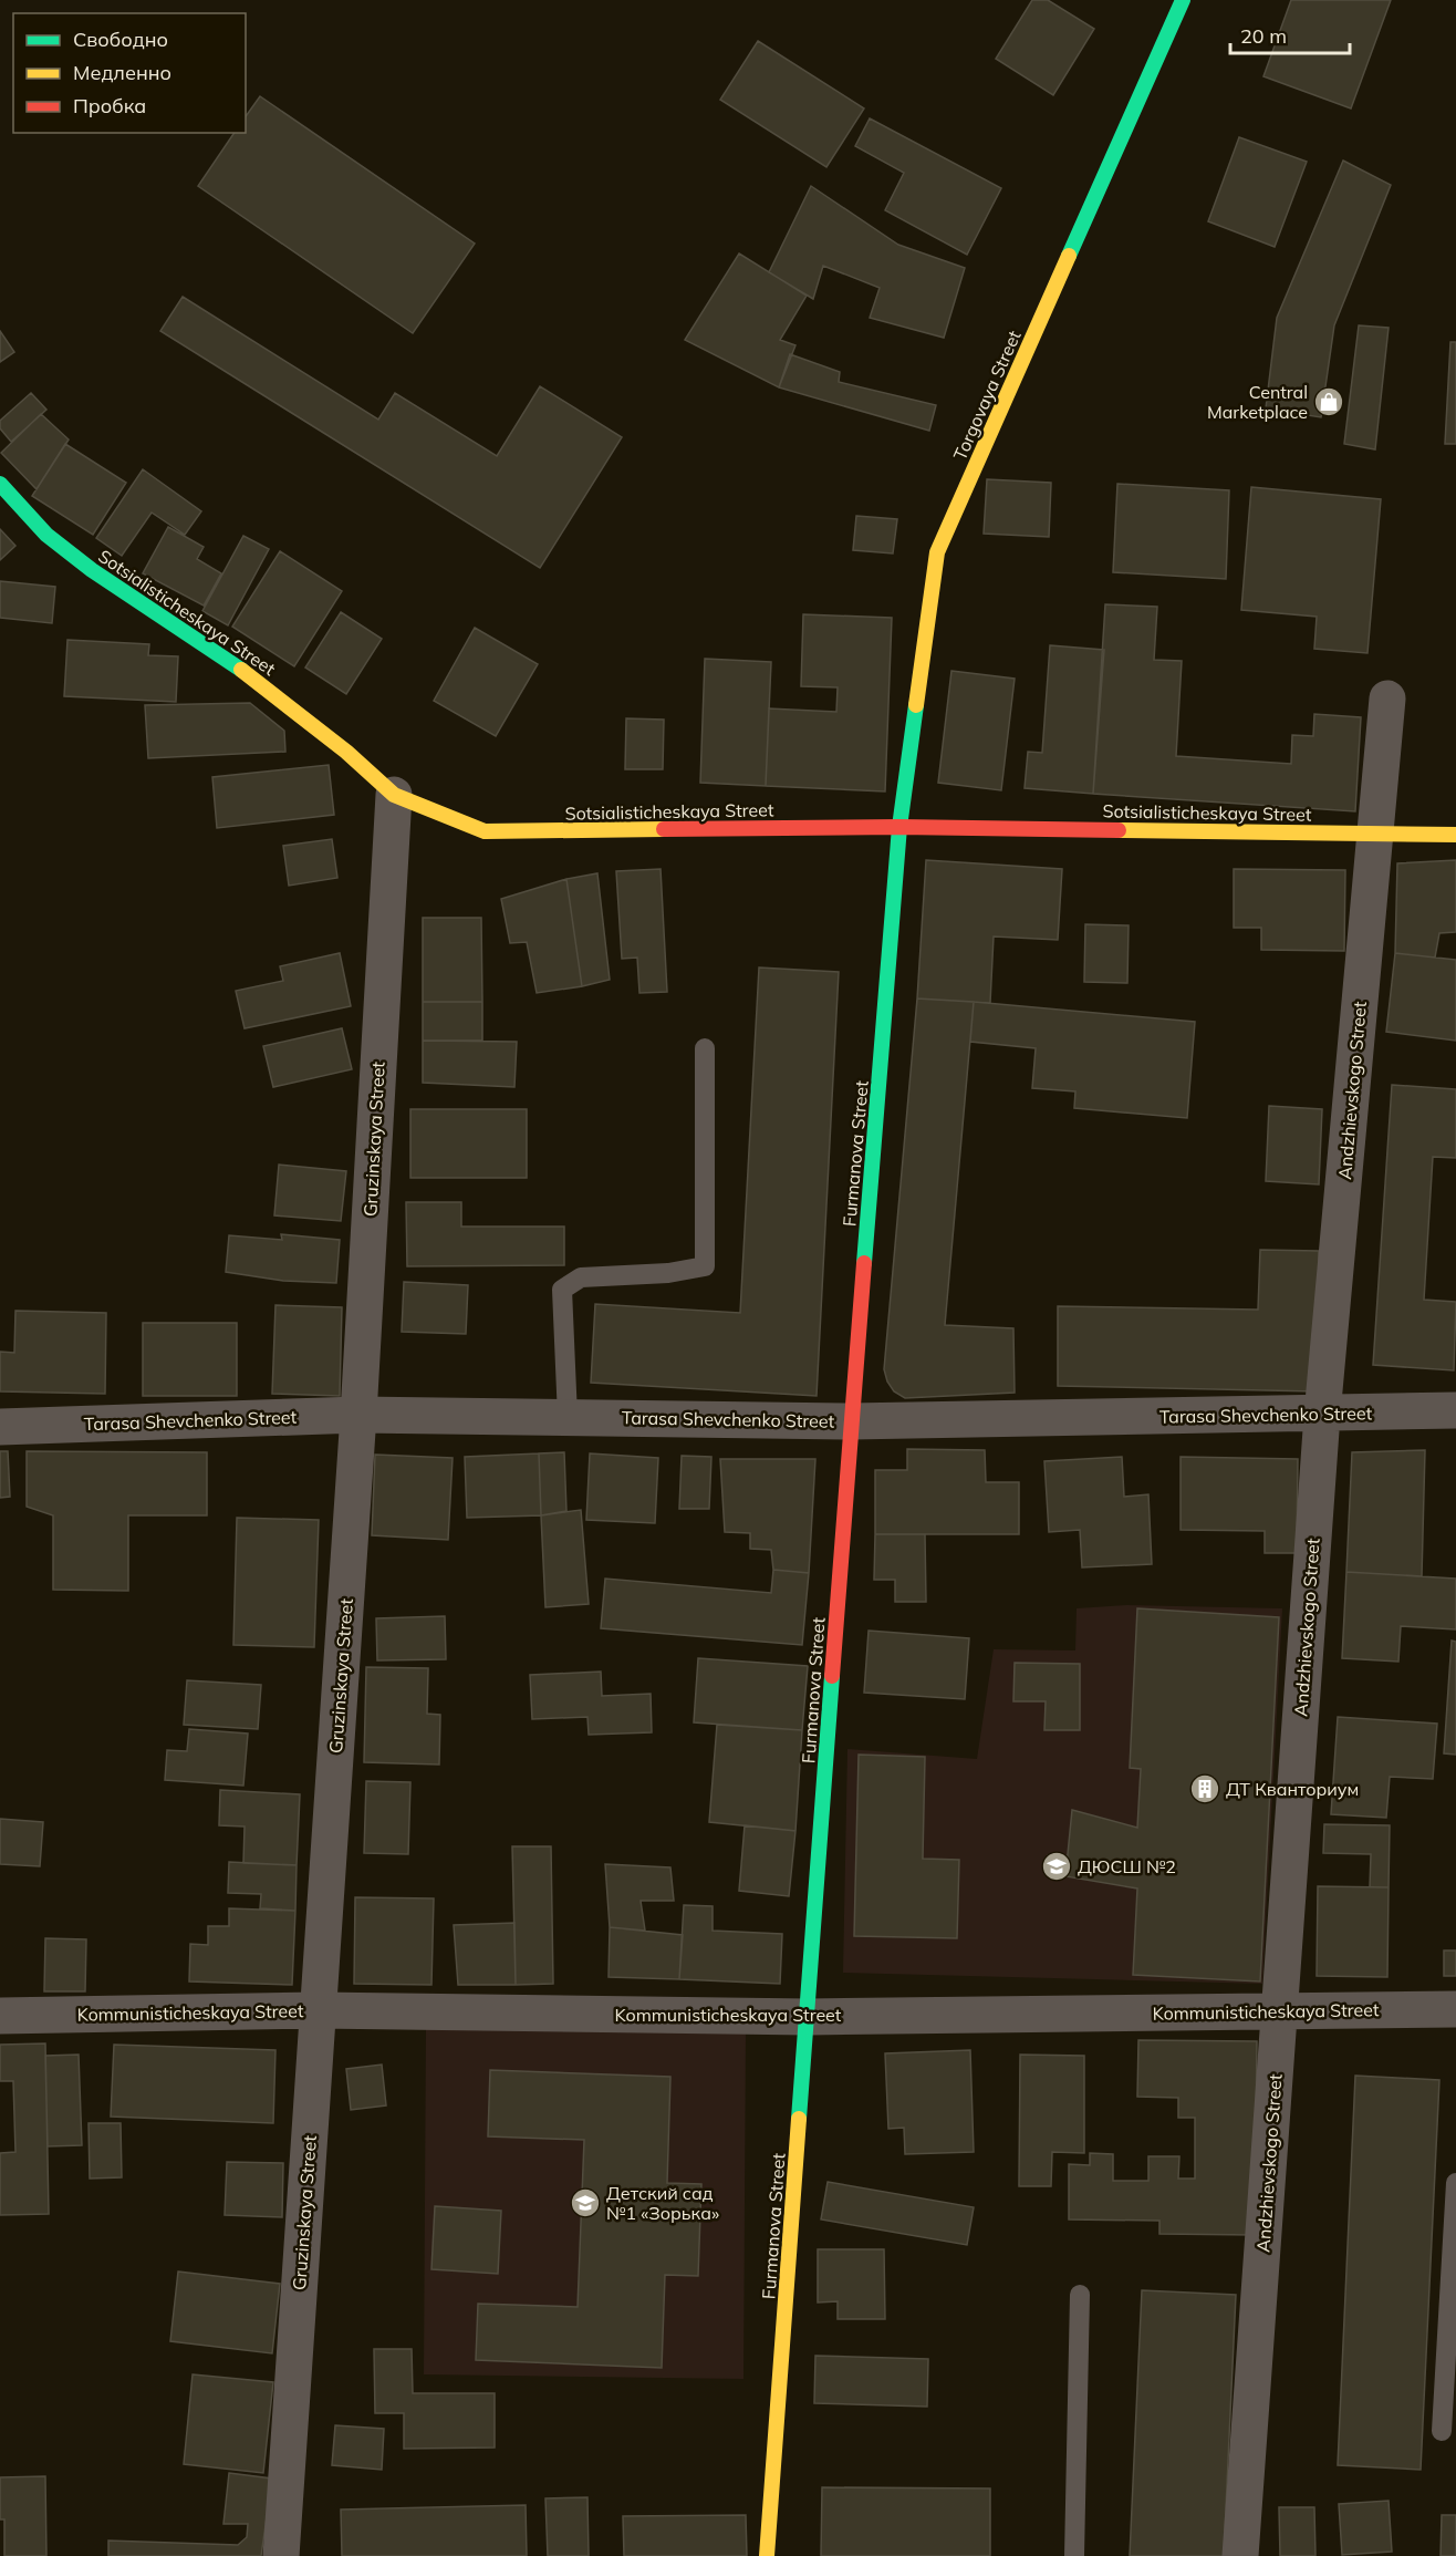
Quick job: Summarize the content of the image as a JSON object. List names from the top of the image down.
{
  "streets": {
    "street": [
      "Torgovaya Street",
      "Sotsialisticheskaya Street",
      "Andzhievskogo Street",
      "Gruzinskaya Street",
      "Furmanova Street",
      "Tarasa Shevchenko Street",
      "Kommunisticheskaya Street"
    ]
  },
  "crossings": [
    ["Torgovaya Street", "Sotsialisticheskaya Street"],
    ["Torgovaya Street", "Furmanova Street"],
    ["Sotsialisticheskaya Street", "Andzhievskogo Street"],
    ["Sotsialisticheskaya Street", "Gruzinskaya Street"],
    ["Sotsialisticheskaya Street", "Furmanova Street"],
    ["Andzhievskogo Street", "Tarasa Shevchenko Street"],
    ["Andzhievskogo Street", "Kommunisticheskaya Street"],
    ["Gruzinskaya Street", "Tarasa Shevchenko Street"],
    ["Gruzinskaya Street", "Kommunisticheskaya Street"],
    ["Furmanova Street", "Tarasa Shevchenko Street"],
    ["Furmanova Street", "Kommunisticheskaya Street"]
  ],
  "places": {
    "shop": ["Central Marketplace"],
    "building": ["ДТ Кванториум"],
    "school or university": ["ДЮСШ №2", "Детский сад №1 «Зорька»"]
  },
  "legend": ["Свободно", "Медленно", "Пробка"],
  "scale_bar": "20 m"
}
